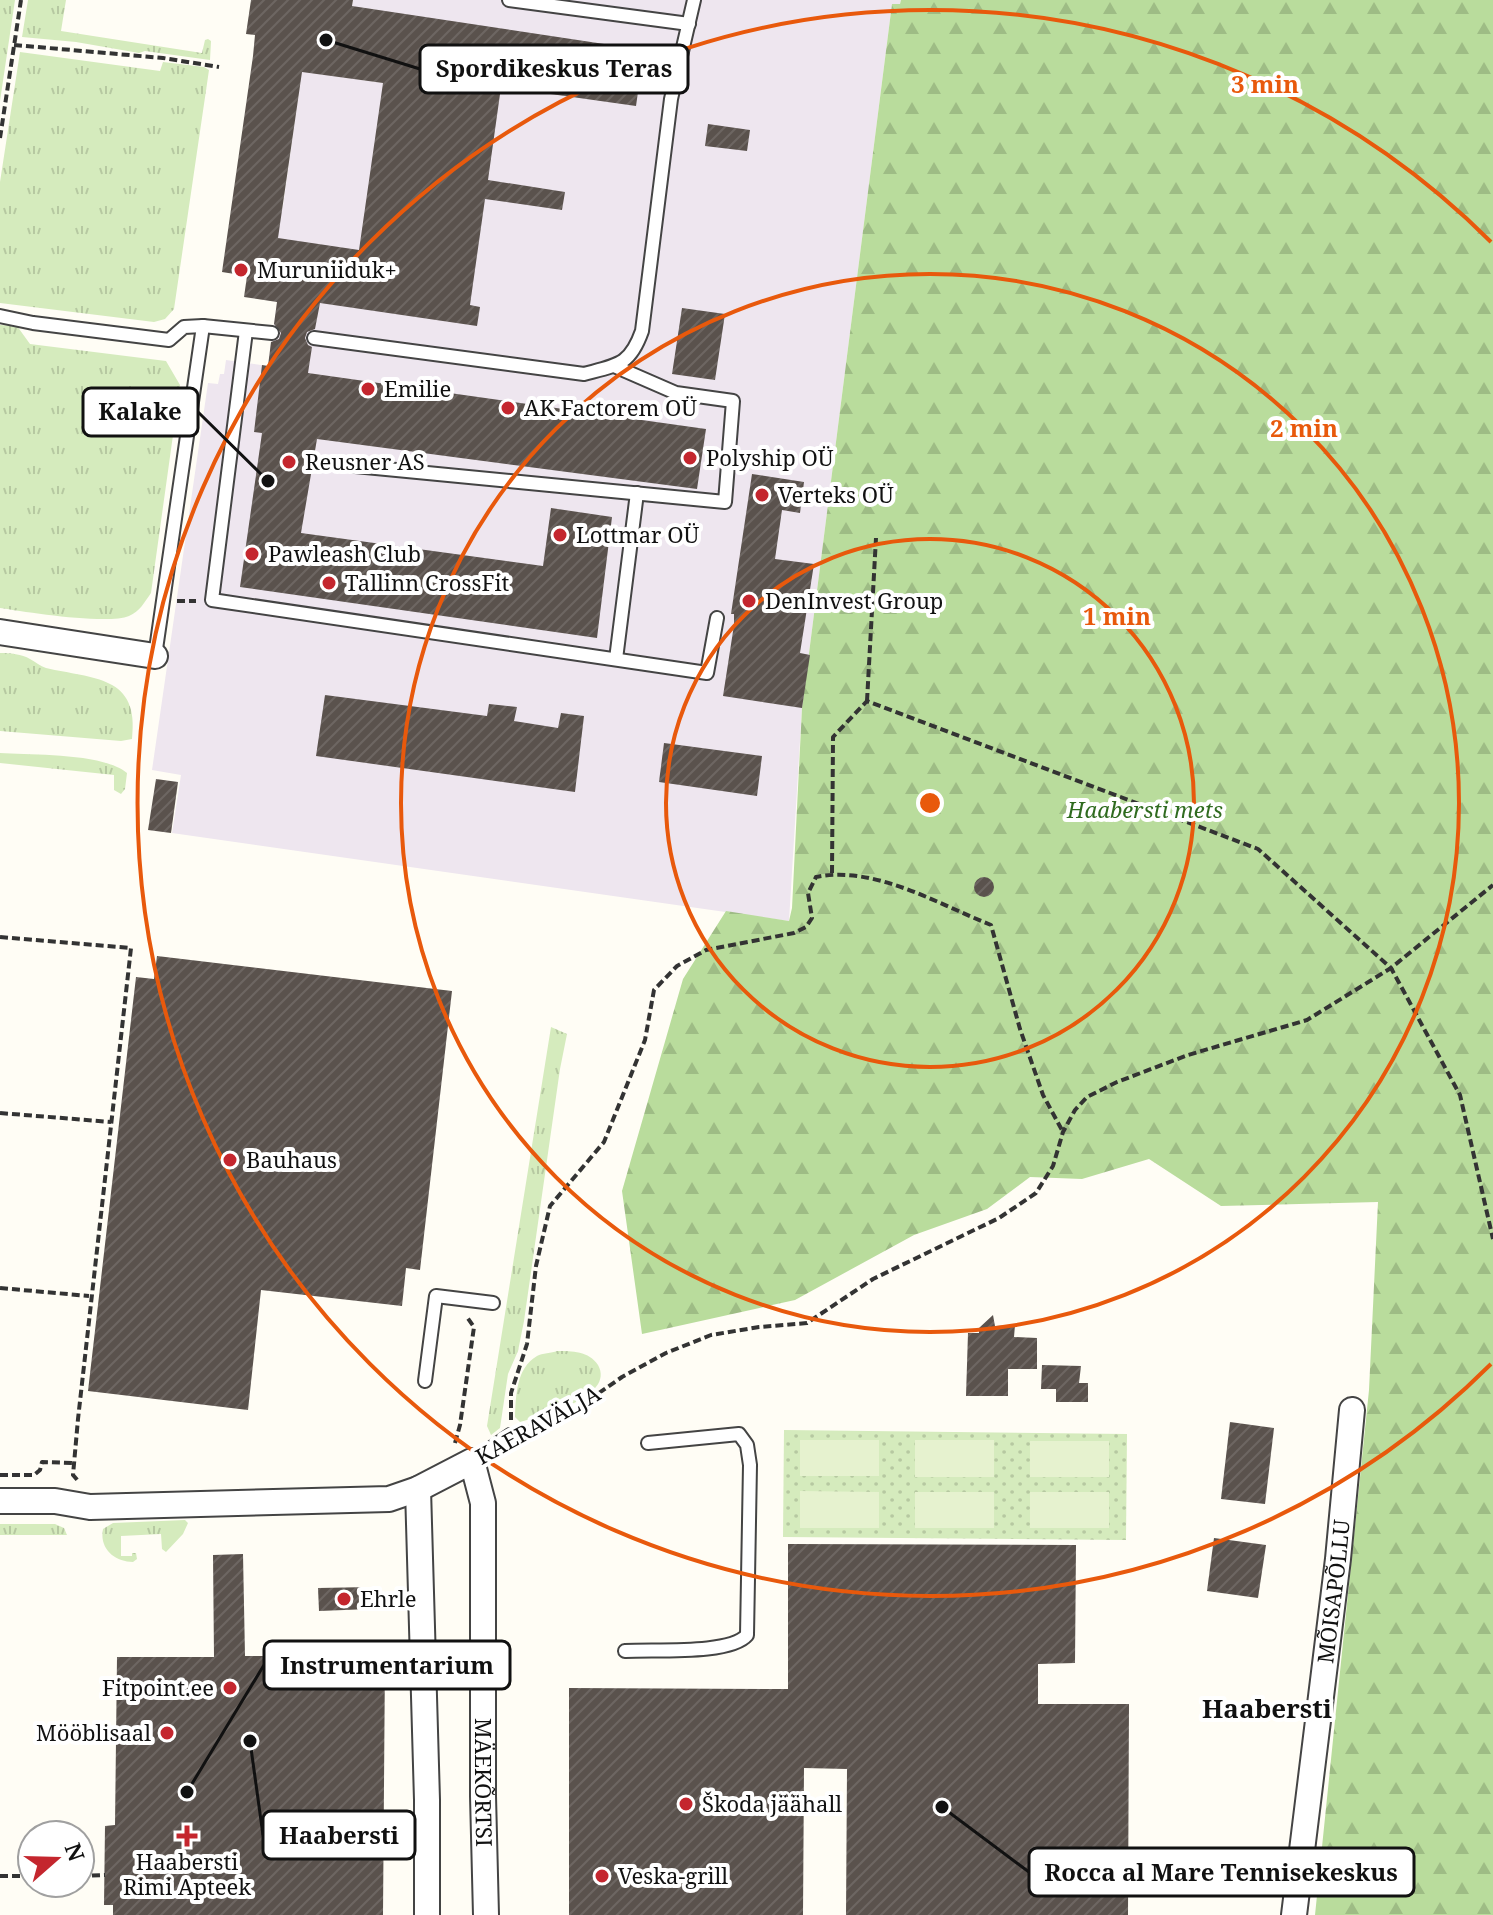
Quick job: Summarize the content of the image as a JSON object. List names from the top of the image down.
{
  "streets": {
    "street": ["KAERAVÄLJA", "MÕISAPÕLLU", "MÄEKÕRTSI"]
  },
  "crossings": [
    ["KAERAVÄLJA", "MÄEKÕRTSI"]
  ],
  "districts": ["Haabersti"],
  "parks": ["Haabersti mets"],
  "places": {
    "other": [
      "Spordikeskus Teras",
      "Muruniiduk+",
      "Emilie",
      "AK Factorem OÜ",
      "Polyship OÜ",
      "Reusner AS",
      "Kalake",
      "Verteks OÜ",
      "Lottmar OÜ",
      "Pawleash Club",
      "Tallinn CrossFit",
      "DenInvest Group",
      "Bauhaus",
      "Ehrle",
      "Fitpoint.ee",
      "Mööblisaal",
      "Haabersti",
      "Instrumentarium",
      "Škoda jäähall",
      "Rocca al Mare Tennisekeskus",
      "Veska-grill"
    ],
    "health": ["Haabersti Rimi Apteek"]
  },
  "north": "right",
  "rings": ["3 min", "2 min", "1 min"]
}
